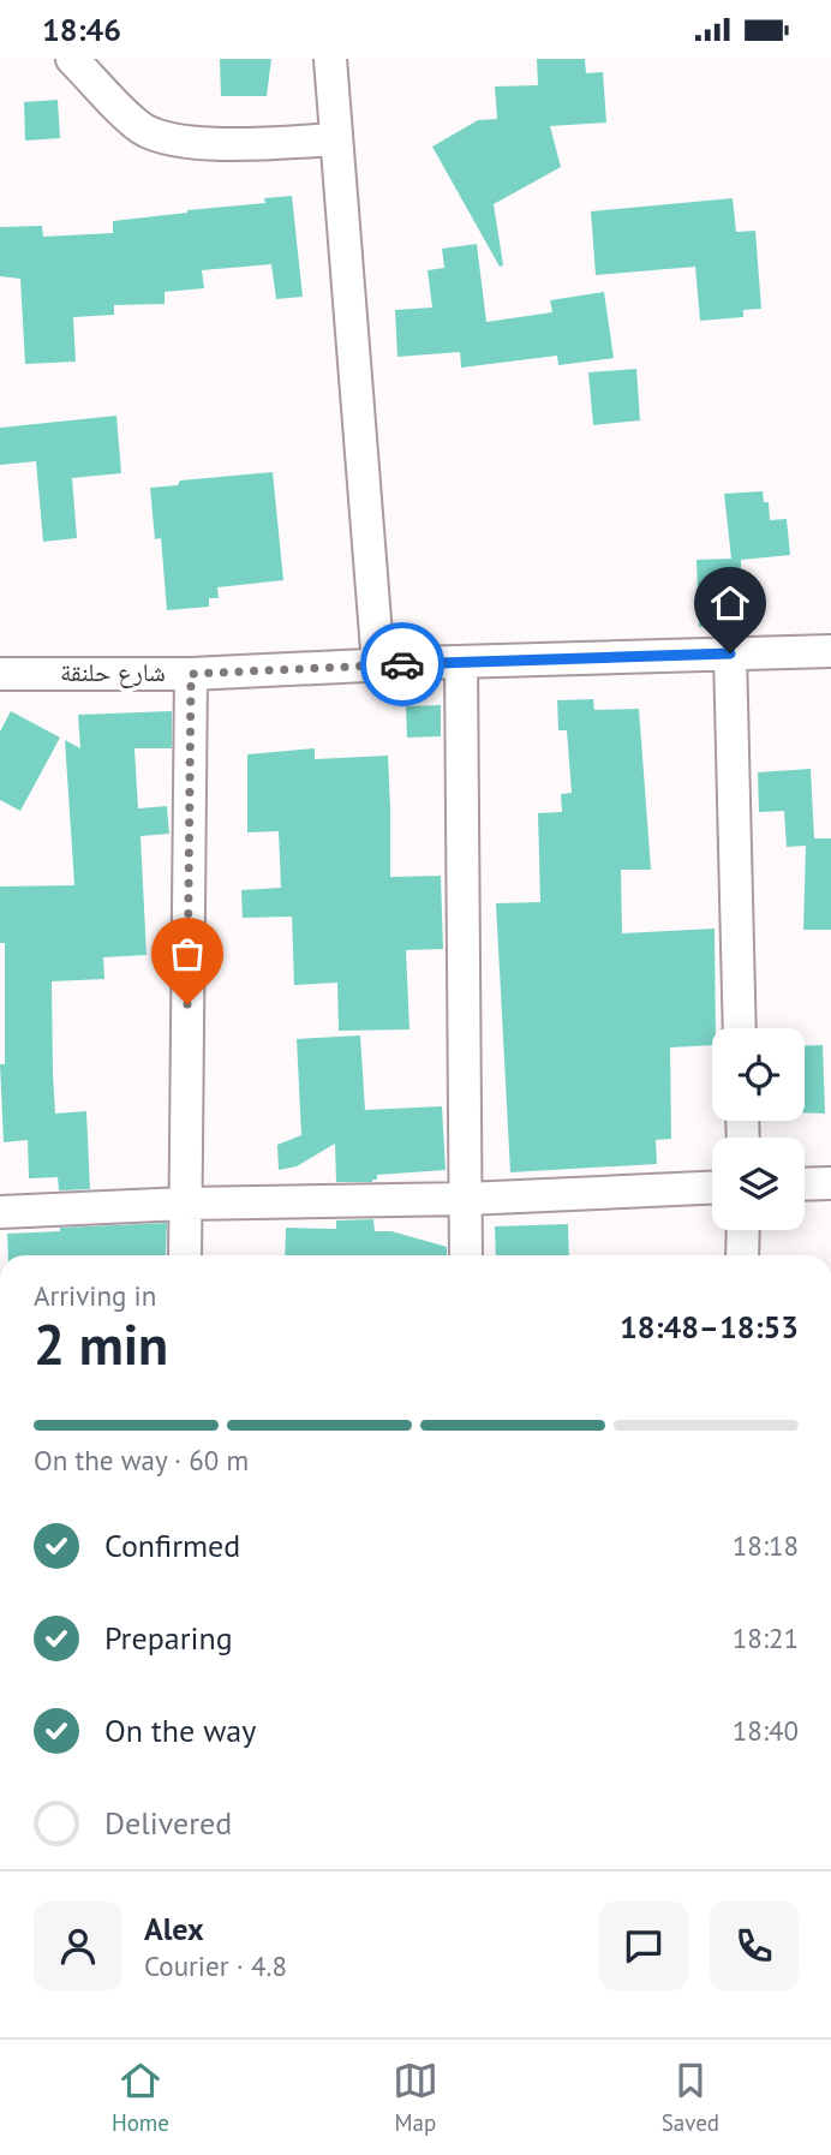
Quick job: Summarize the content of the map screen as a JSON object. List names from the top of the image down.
{
  "streets": {
    "street": ["شارع حلنقة"]
  },
  "page": {
    "status": "18:46",
    "heading": ["2 min", "Arriving in", "18:48–18:53"],
    "panel": ["Alex", "Courier · 4.8"],
    "bar": "On the way · 60 m",
    "list": [
      ["Confirmed", "18:18"],
      ["Preparing", "18:21"],
      ["On the way", "18:40"],
      "Delivered"
    ],
    "tabs": ["Home", "Map", "Saved"]
  }
}
